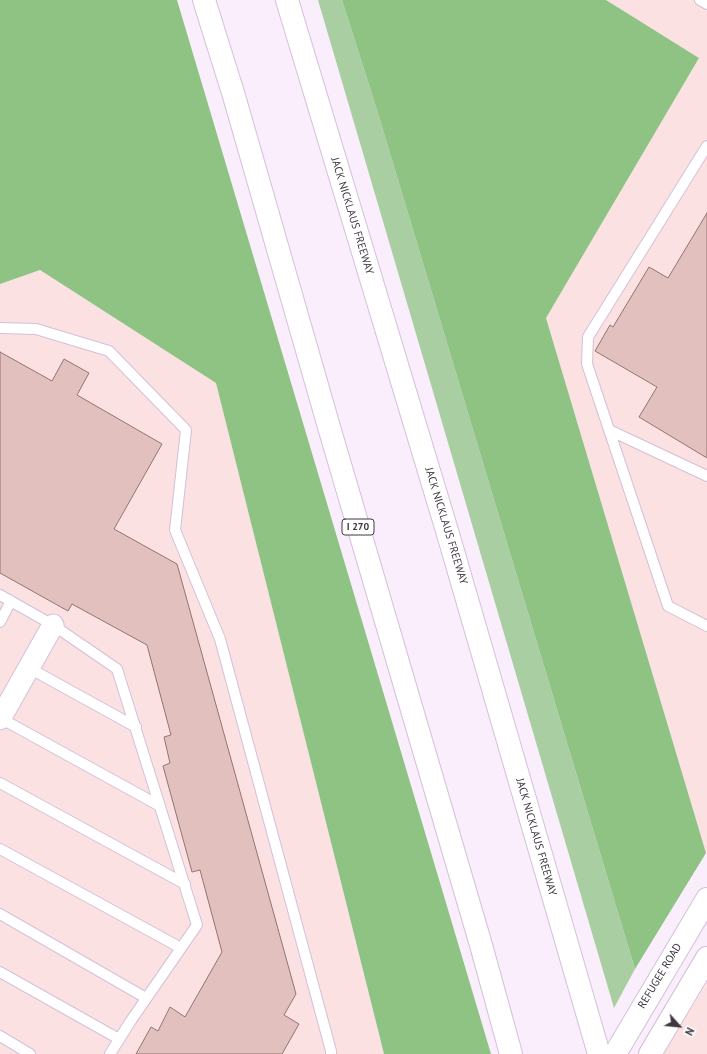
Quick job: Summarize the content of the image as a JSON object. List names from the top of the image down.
{
  "streets": {
    "main road": ["JACK NICKLAUS FREEWAY", "I 270", "REFUGEE ROAD"]
  },
  "north": "bottom right"
}
